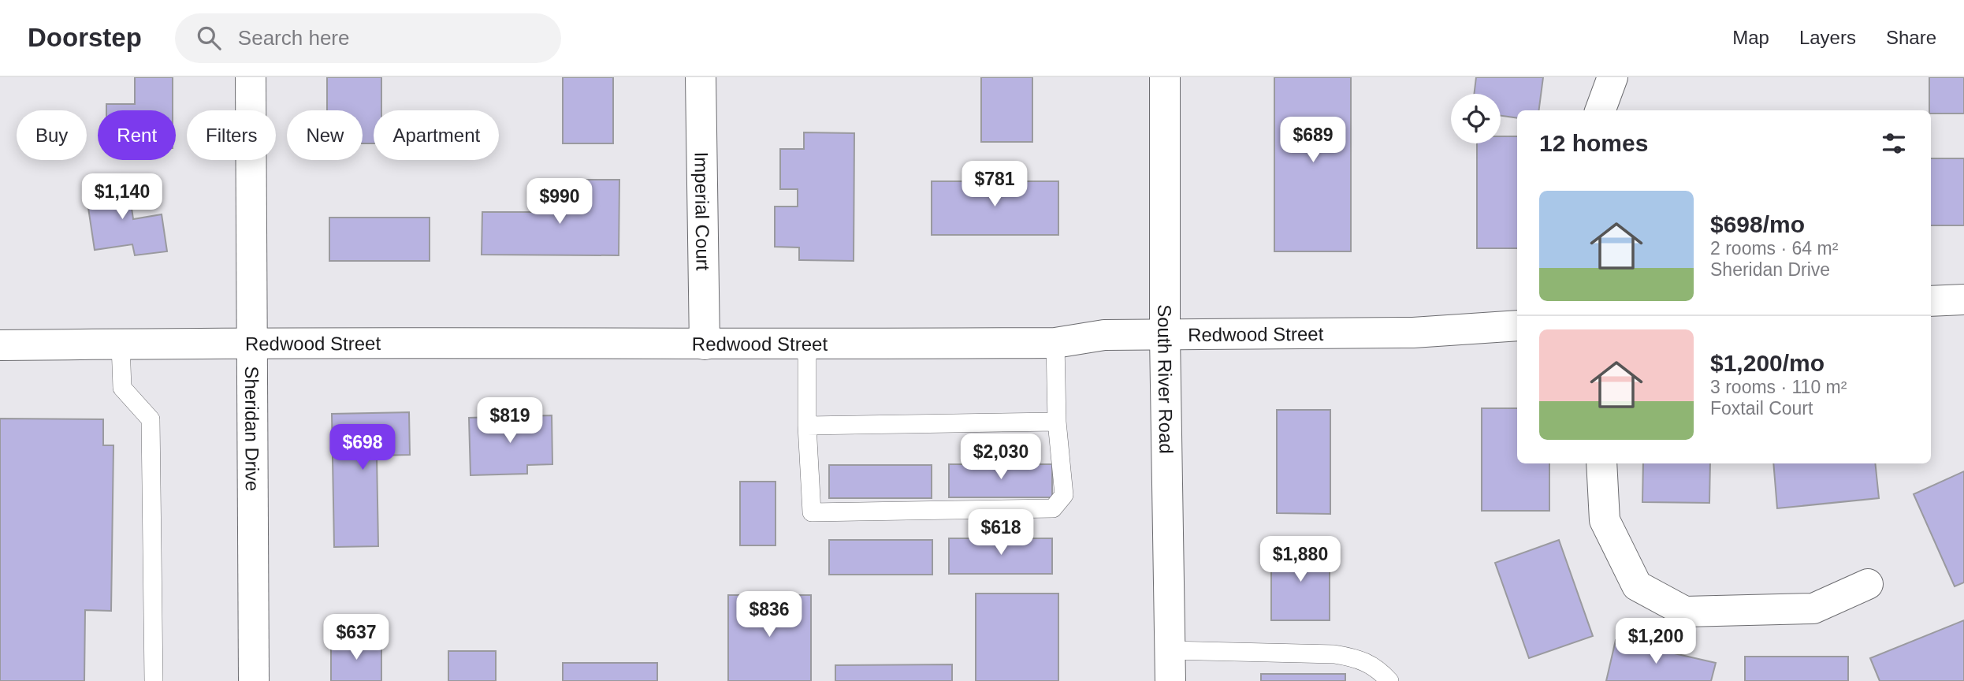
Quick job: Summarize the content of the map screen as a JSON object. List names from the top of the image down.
{
  "streets": {
    "street": [
      "Imperial Court",
      "Redwood Street",
      "South River Road",
      "Sheridan Drive"
    ]
  },
  "crossings": [
    ["Imperial Court", "Redwood Street"],
    ["Redwood Street", "South River Road"],
    ["Redwood Street", "Sheridan Drive"]
  ],
  "page": {
    "header": "Doorstep",
    "search": "Search here",
    "nav": ["Map", "Layers", "Share"],
    "chip": [
      "Buy",
      "Rent",
      "Filters",
      "New",
      "Apartment"
    ],
    "heading": "12 homes",
    "price": [
      "$689",
      "$781",
      "$1,140",
      "$990",
      "$819",
      "$698",
      "$2,030",
      "$618",
      "$1,880",
      "$836",
      "$637",
      "$1,200"
    ],
    "list": [
      {
        "name": "$698/mo",
        "note": "2 rooms · 64 m² · Sheridan Drive"
      },
      {
        "name": "$1,200/mo",
        "note": "3 rooms · 110 m² · Foxtail Court"
      }
    ]
  }
}
